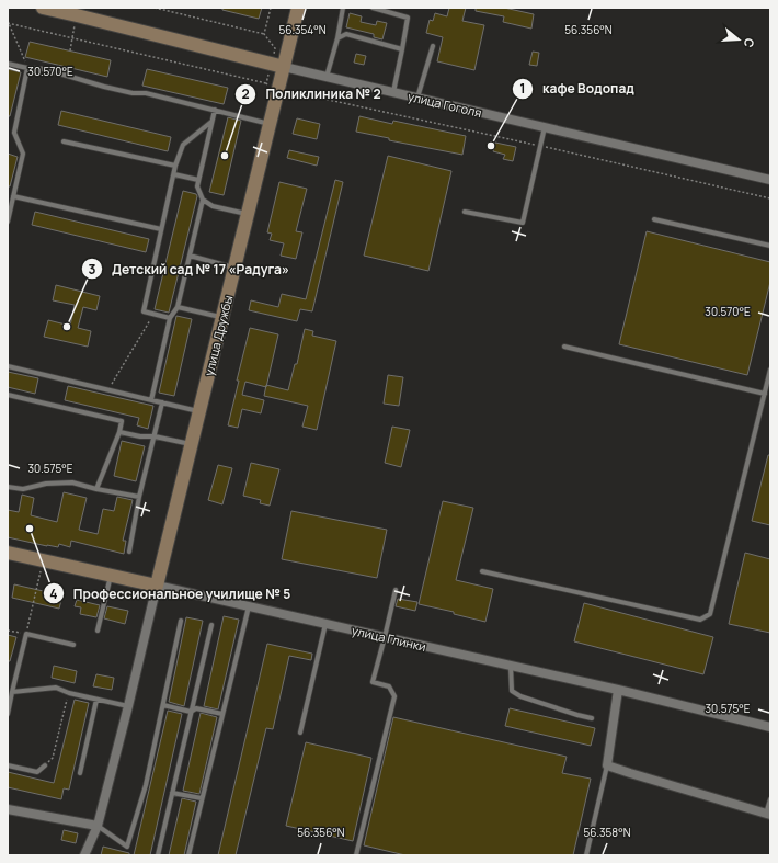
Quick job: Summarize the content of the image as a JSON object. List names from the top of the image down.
{
  "streets": {
    "street": ["улица Гоголя", "улица Дружбы", "улица Глинки"]
  },
  "crossings": [
    ["улица Гоголя", "улица Дружбы"],
    ["улица Дружбы", "улица Глинки"]
  ],
  "places": [
    "кафе Водопад",
    "Поликлиника № 2",
    "Детский сад № 17 «Радуга»",
    "Профессиональное училище № 5"
  ],
  "north": "right",
  "coordinates": [
    "56.354°N",
    "56.356°N",
    "30.570°E",
    "30.575°E",
    "56.358°N"
  ]
}
